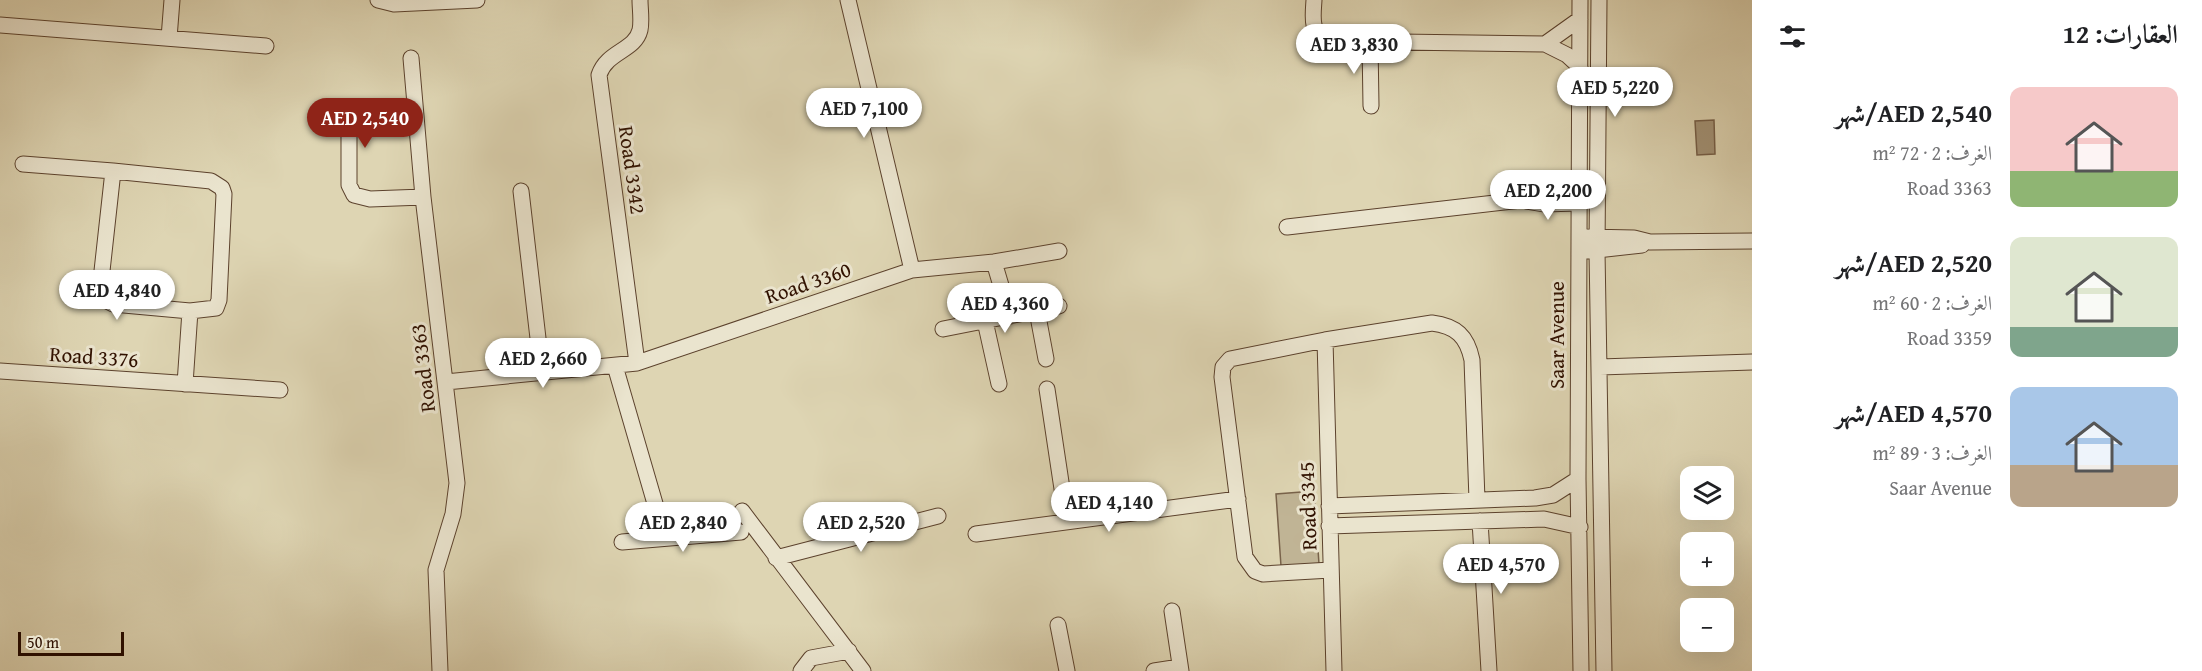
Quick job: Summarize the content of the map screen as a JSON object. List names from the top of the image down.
{
  "streets": {
    "street": [
      "Road 3342",
      "Road 3360",
      "Saar Avenue",
      "Road 3376",
      "Road 3363",
      "Road 3345"
    ]
  },
  "crossings": [
    ["Road 3342", "Road 3360"],
    ["Road 3360", "Road 3363"]
  ],
  "scale_bar": "50 m",
  "page": {
    "heading": "العقارات: 12",
    "price": [
      "AED 3,830",
      "AED 5,220",
      "AED 7,100",
      "AED 2,540",
      "AED 2,200",
      "AED 4,840",
      "AED 4,360",
      "AED 2,660",
      "AED 4,140",
      "AED 2,840",
      "AED 2,520",
      "AED 4,570"
    ],
    "list": [
      {
        "name": "AED 2,540/شهر",
        "note": "الغرف: 2 · 72 m² · Road 3363"
      },
      {
        "name": "AED 2,520/شهر",
        "note": "الغرف: 2 · 60 m² · Road 3359"
      },
      {
        "name": "AED 4,570/شهر",
        "note": "الغرف: 3 · 89 m² · Saar Avenue"
      }
    ],
    "map_buttons": ["+", "−"],
    "scale": "50 m"
  }
}
